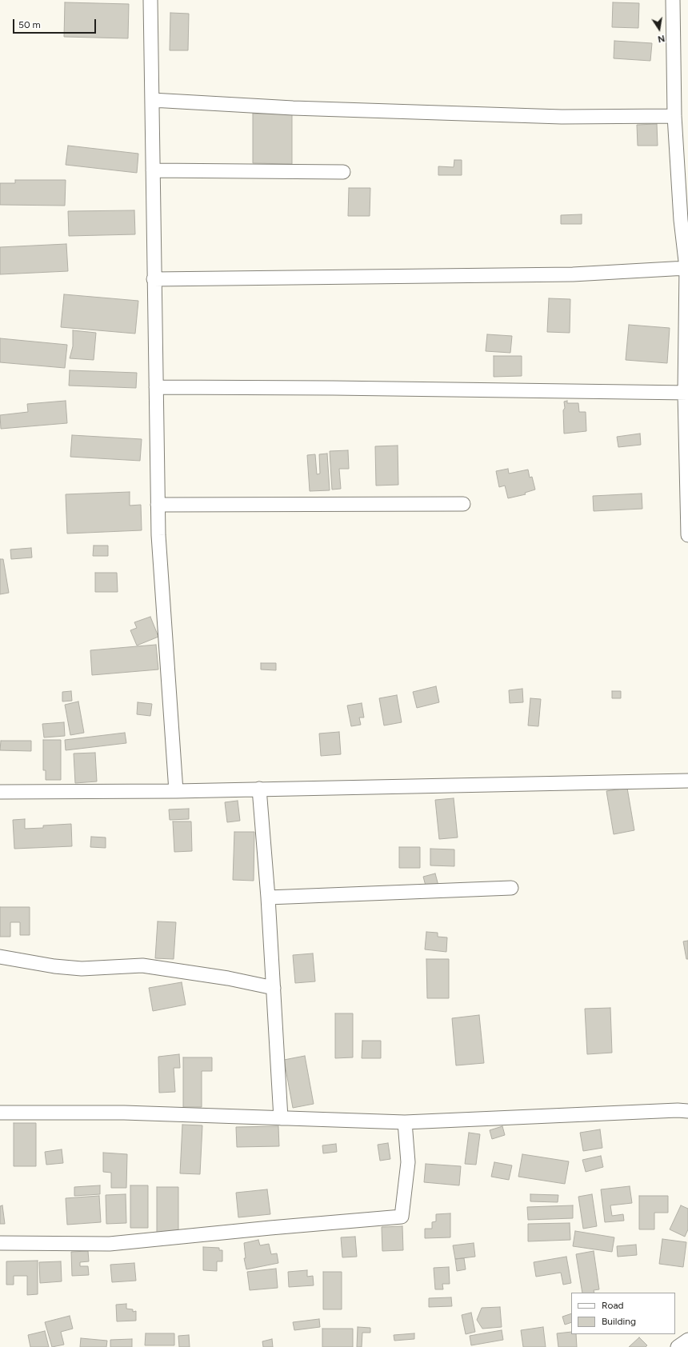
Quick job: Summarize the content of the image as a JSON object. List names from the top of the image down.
{
  "legend": ["Road", "Building"],
  "scale_bar": "50 m",
  "north": "bottom"
}
